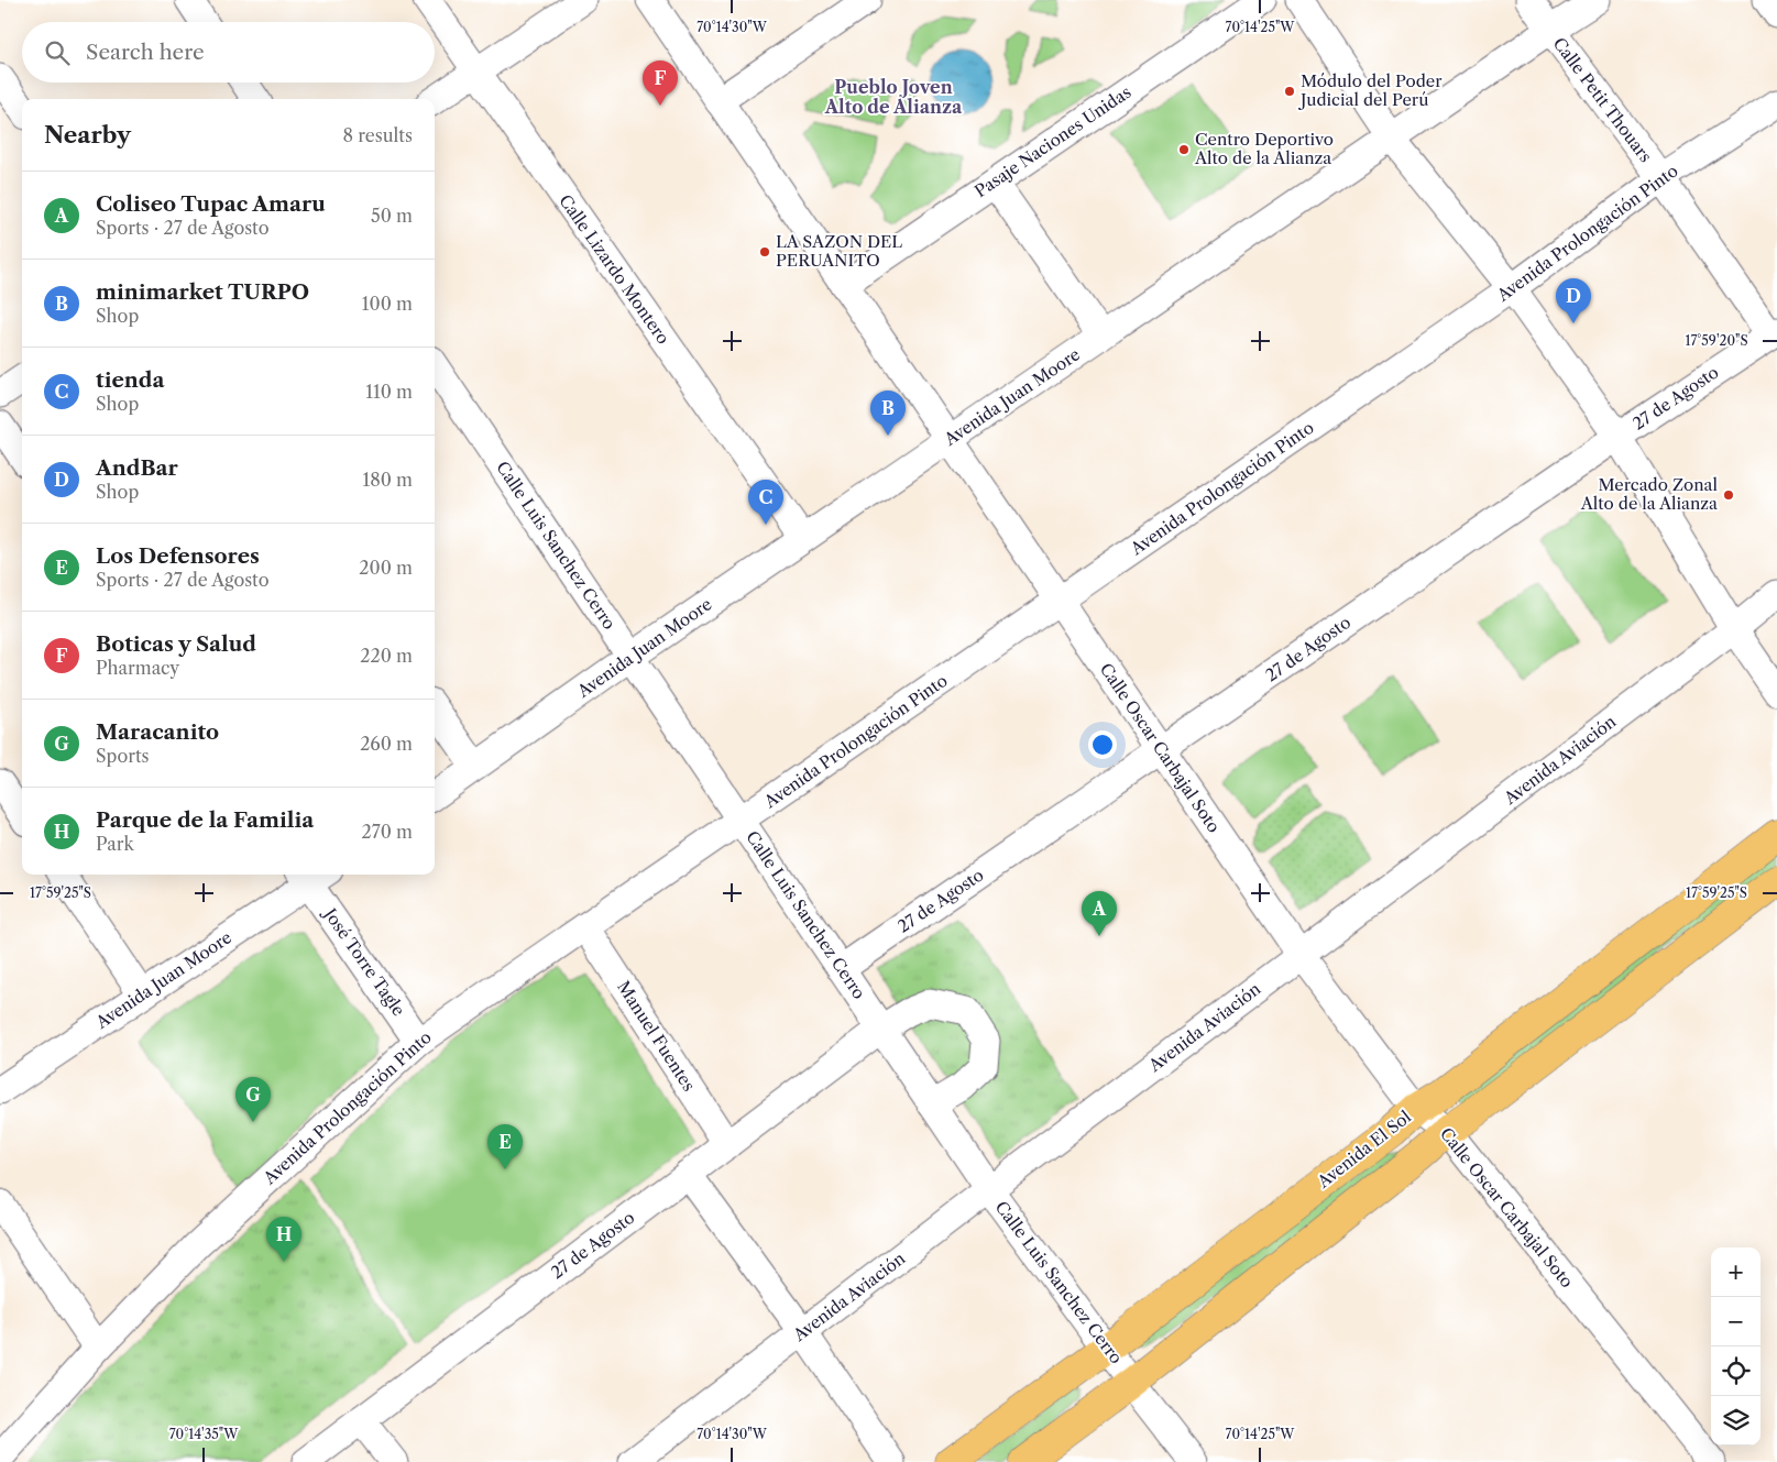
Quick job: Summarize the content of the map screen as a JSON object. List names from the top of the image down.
{
  "streets": {
    "main road": ["Avenida El Sol"],
    "street": [
      "Calle Petit Thouars",
      "Pasaje Naciones Unidas",
      "Avenida Prolongación Pinto",
      "Calle Lizardo Montero",
      "Avenida Juan Moore",
      "27 de Agosto",
      "Calle Luis Sanchez Cerro",
      "Calle Oscar Carbajal Soto",
      "Avenida Aviación",
      "José Torre Tagle",
      "Manuel Fuentes"
    ]
  },
  "crossings": [
    ["Calle Petit Thouars", "Avenida Prolongación Pinto"],
    ["Calle Petit Thouars", "Avenida Juan Moore"],
    ["Calle Petit Thouars", "27 de Agosto"],
    ["Pasaje Naciones Unidas", "Calle Oscar Carbajal Soto"],
    ["Avenida Prolongación Pinto", "Calle Luis Sanchez Cerro"],
    ["Avenida Prolongación Pinto", "Calle Oscar Carbajal Soto"],
    ["Avenida Prolongación Pinto", "José Torre Tagle"],
    ["Avenida Prolongación Pinto", "Manuel Fuentes"],
    ["Calle Lizardo Montero", "Avenida Juan Moore"],
    ["Avenida Juan Moore", "Calle Luis Sanchez Cerro"],
    ["Avenida Juan Moore", "Calle Oscar Carbajal Soto"],
    ["Avenida Juan Moore", "José Torre Tagle"],
    ["27 de Agosto", "Calle Luis Sanchez Cerro"],
    ["27 de Agosto", "Calle Oscar Carbajal Soto"],
    ["27 de Agosto", "Manuel Fuentes"],
    ["Calle Luis Sanchez Cerro", "Avenida Aviación"],
    ["Calle Luis Sanchez Cerro", "Avenida El Sol"],
    ["Calle Oscar Carbajal Soto", "Avenida Aviación"],
    ["Calle Oscar Carbajal Soto", "Avenida El Sol"]
  ],
  "districts": ["Pueblo Joven Alto de Alianza"],
  "places": [
    "Módulo del Poder Judicial del Perú",
    "Centro Deportivo Alto de la Alianza",
    "LA SAZON DEL PERUANITO",
    "Mercado Zonal Alto de la Alianza"
  ],
  "page": {
    "search": "Search here",
    "pins": [
      "F",
      "D",
      "B",
      "C",
      "A",
      "G",
      "E",
      "H"
    ],
    "heading": ["Nearby", "8 results"],
    "list": [
      {
        "mark": "A",
        "name": "Coliseo Tupac Amaru",
        "note": "Sports · 27 de Agosto",
        "value": "50 m"
      },
      {
        "mark": "B",
        "name": "minimarket TURPO",
        "note": "Shop",
        "value": "100 m"
      },
      {
        "mark": "C",
        "name": "tienda",
        "note": "Shop",
        "value": "110 m"
      },
      {
        "mark": "D",
        "name": "AndBar",
        "note": "Shop",
        "value": "180 m"
      },
      {
        "mark": "E",
        "name": "Los Defensores",
        "note": "Sports · 27 de Agosto",
        "value": "200 m"
      },
      {
        "mark": "F",
        "name": "Boticas y Salud",
        "note": "Pharmacy",
        "value": "220 m"
      },
      {
        "mark": "G",
        "name": "Maracanito",
        "note": "Sports",
        "value": "260 m"
      },
      {
        "mark": "H",
        "name": "Parque de la Familia",
        "note": "Park",
        "value": "270 m"
      }
    ],
    "map_buttons": ["+", "−"]
  },
  "coordinates": [
    "70°14'30\"W",
    "70°14'25\"W",
    "17°59'20\"S",
    "17°59'25\"S",
    "70°14'35\"W"
  ]
}
